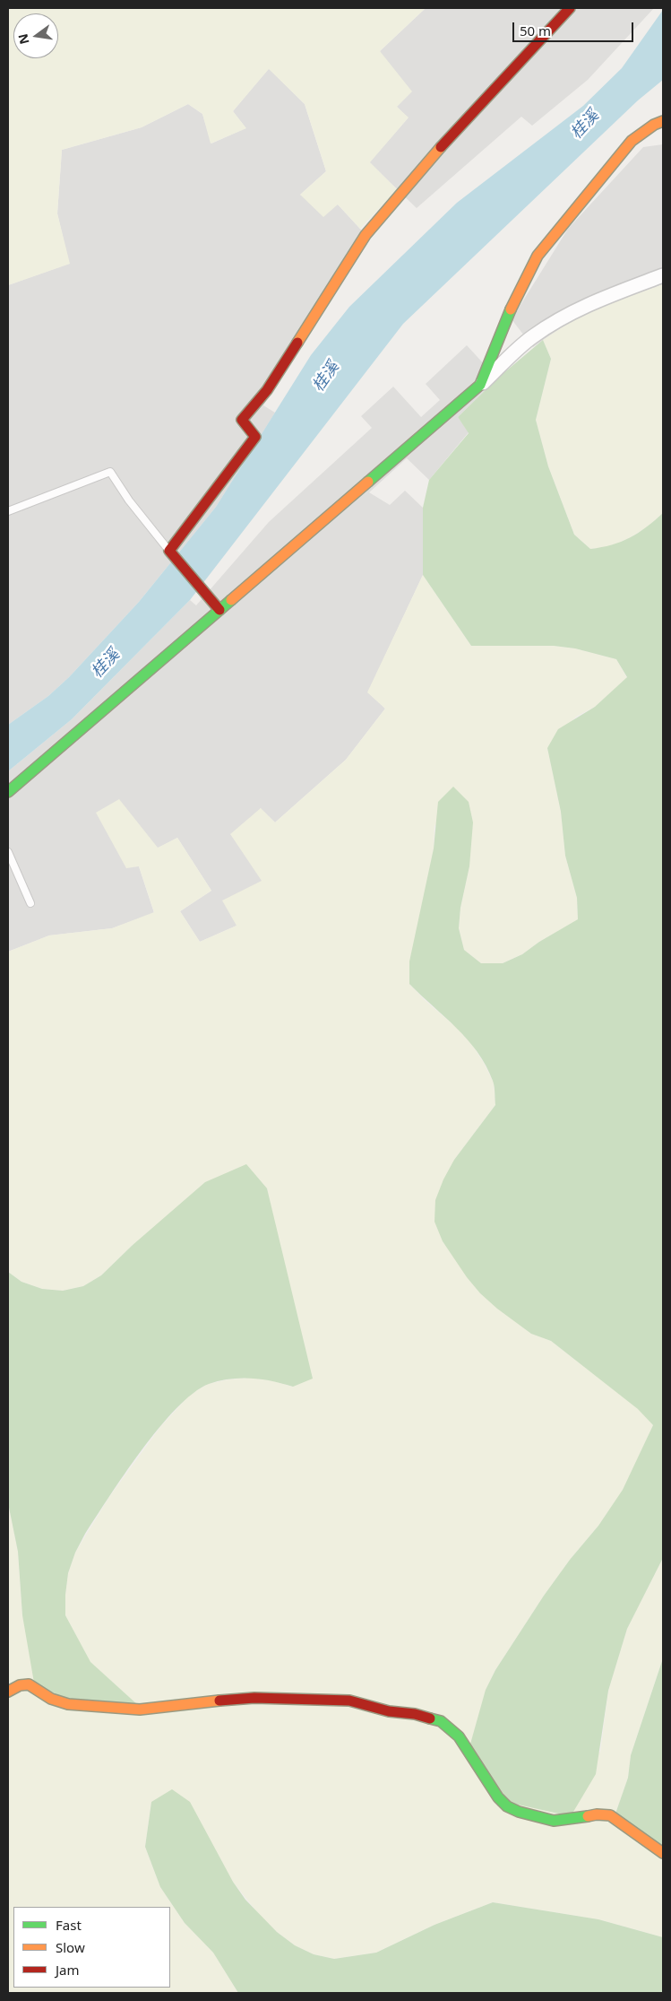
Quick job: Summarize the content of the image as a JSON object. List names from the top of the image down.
{
  "water": ["桂溪"],
  "legend": ["Fast", "Slow", "Jam"],
  "scale_bar": "50 m",
  "north": "left"
}
